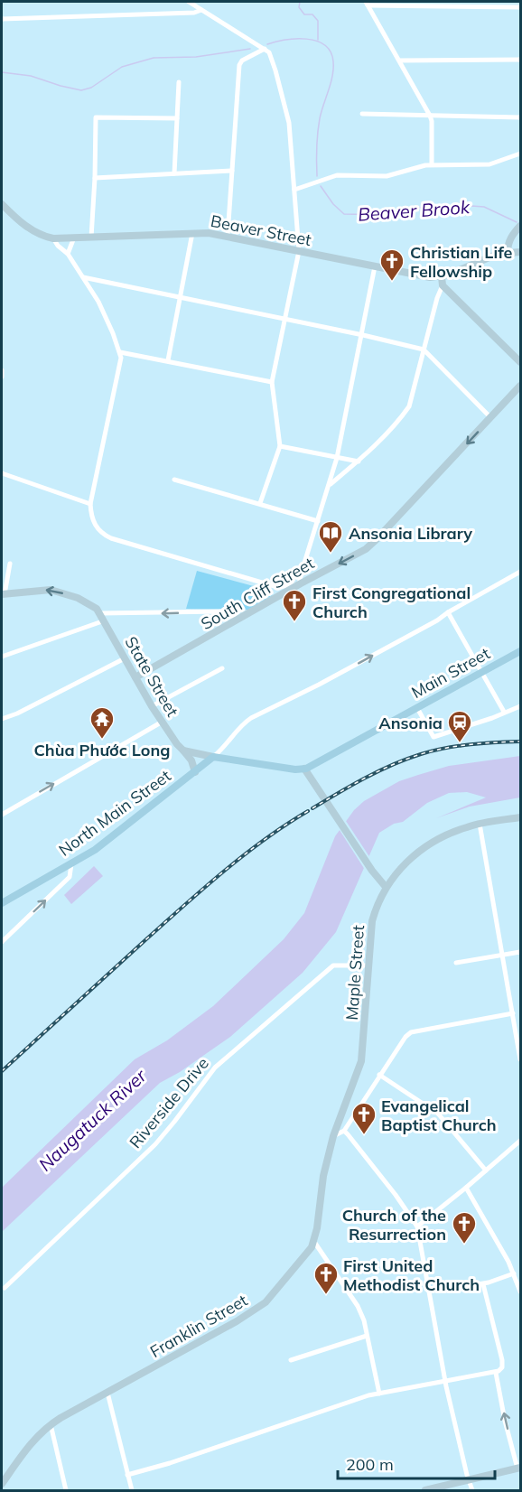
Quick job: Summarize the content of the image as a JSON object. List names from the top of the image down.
{
  "streets": {
    "main road": [
      "Beaver Street",
      "South Cliff Street",
      "Main Street",
      "State Street",
      "North Main Street",
      "Maple Street",
      "Franklin Street"
    ],
    "street": ["Riverside Drive"]
  },
  "crossings": [
    ["South Cliff Street", "State Street"],
    ["State Street", "North Main Street"],
    ["Maple Street", "Riverside Drive"]
  ],
  "one_way": ["South Cliff Street"],
  "water": ["Beaver Brook", "Naugatuck River"],
  "places": {
    "church": [
      "Christian Life Fellowship",
      "First Congregational Church",
      "Evangelical Baptist Church",
      "Church of the Resurrection",
      "First United Methodist Church"
    ],
    "library": ["Ansonia Library"],
    "temple": ["Chùa Phước Long"],
    "station": ["Ansonia"]
  },
  "scale_bar": "200 m"
}
